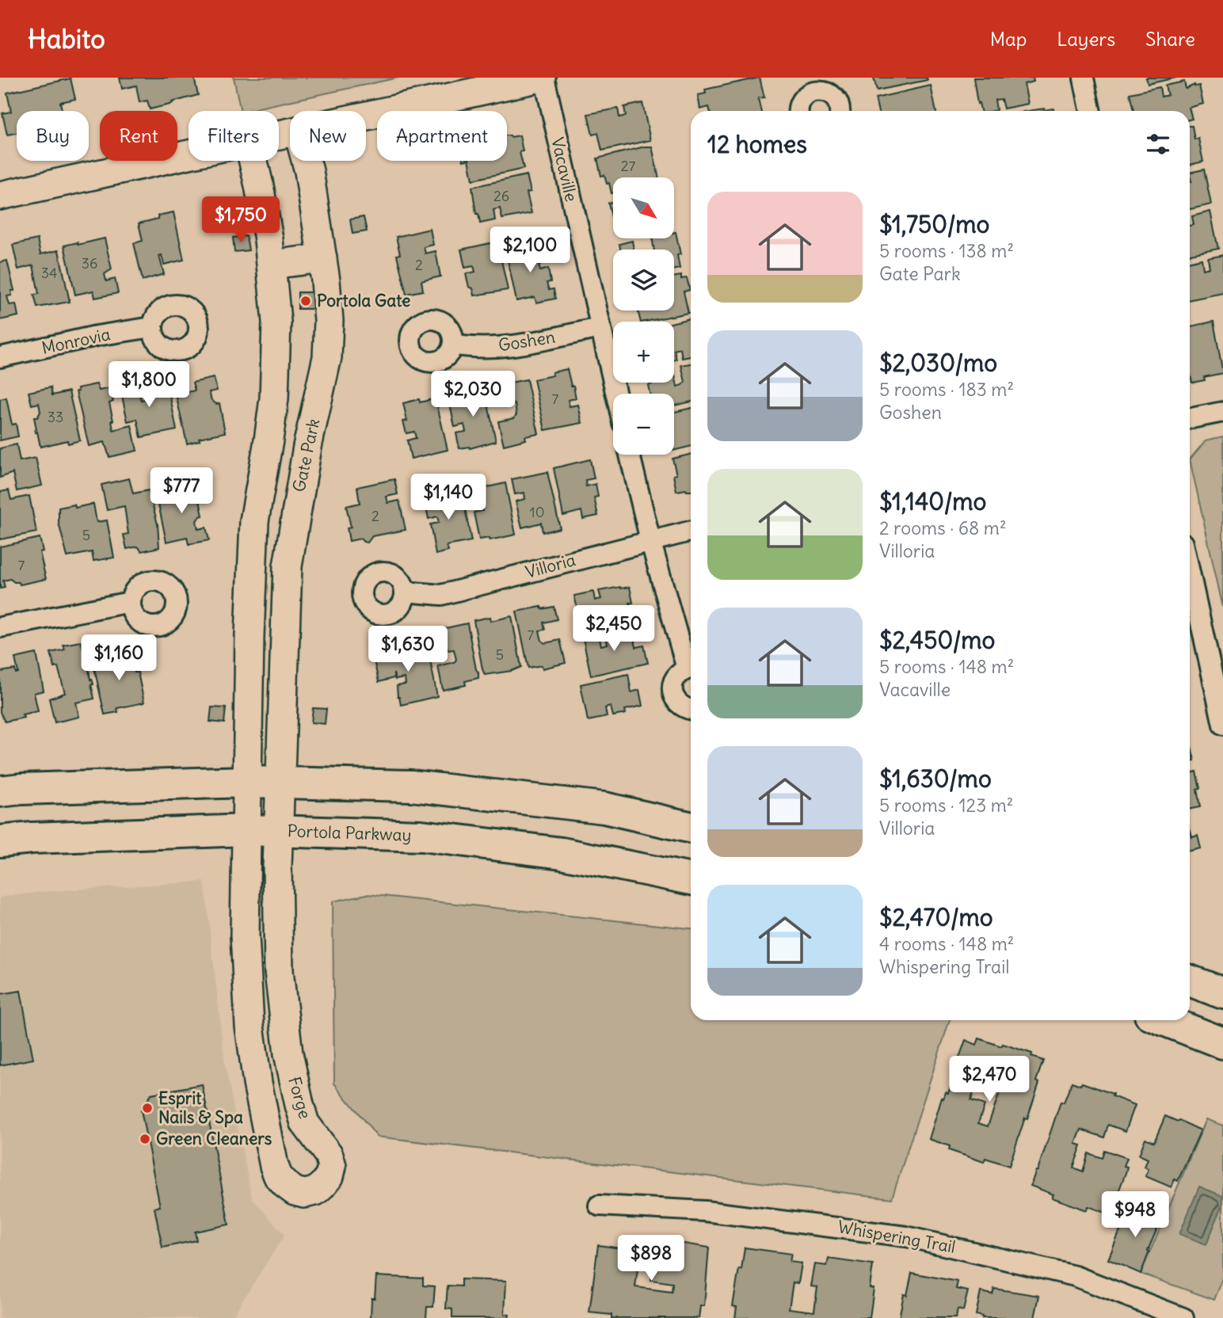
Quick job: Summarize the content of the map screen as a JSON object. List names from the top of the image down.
{
  "streets": {
    "main road": ["Portola Parkway"],
    "street": [
      "Vacaville",
      "Monrovia",
      "Goshen",
      "Gate Park",
      "Villoria",
      "Forge",
      "Whispering Trail"
    ]
  },
  "crossings": [
    ["Vacaville", "Goshen"],
    ["Gate Park", "Forge"],
    ["Portola Parkway", "Forge"]
  ],
  "places": ["Portola Gate", "Esprit Nails & Spa", "Green Cleaners"],
  "house_numbers": [
    "27",
    "26",
    "36",
    "2",
    "34",
    "7",
    "33",
    "10",
    "2",
    "5",
    "7",
    "7",
    "5"
  ],
  "north": "bottom right",
  "page": {
    "header": "Habito",
    "nav": ["Map", "Layers", "Share"],
    "chip": [
      "Buy",
      "Rent",
      "Filters",
      "New",
      "Apartment"
    ],
    "heading": "12 homes",
    "map_buttons": ["+", "−"],
    "list": [
      {
        "name": "$1,750/mo",
        "note": "5 rooms · 138 m² · Gate Park"
      },
      {
        "name": "$2,030/mo",
        "note": "5 rooms · 183 m² · Goshen"
      },
      {
        "name": "$1,140/mo",
        "note": "2 rooms · 68 m² · Villoria"
      },
      {
        "name": "$2,450/mo",
        "note": "5 rooms · 148 m² · Vacaville"
      },
      {
        "name": "$1,630/mo",
        "note": "5 rooms · 123 m² · Villoria"
      },
      {
        "name": "$2,470/mo",
        "note": "4 rooms · 148 m² · Whispering Trail"
      }
    ],
    "price": [
      "$1,750",
      "$2,100",
      "$1,800",
      "$2,030",
      "$777",
      "$1,140",
      "$2,450",
      "$1,630",
      "$1,160",
      "$2,470",
      "$948",
      "$898"
    ]
  }
}
